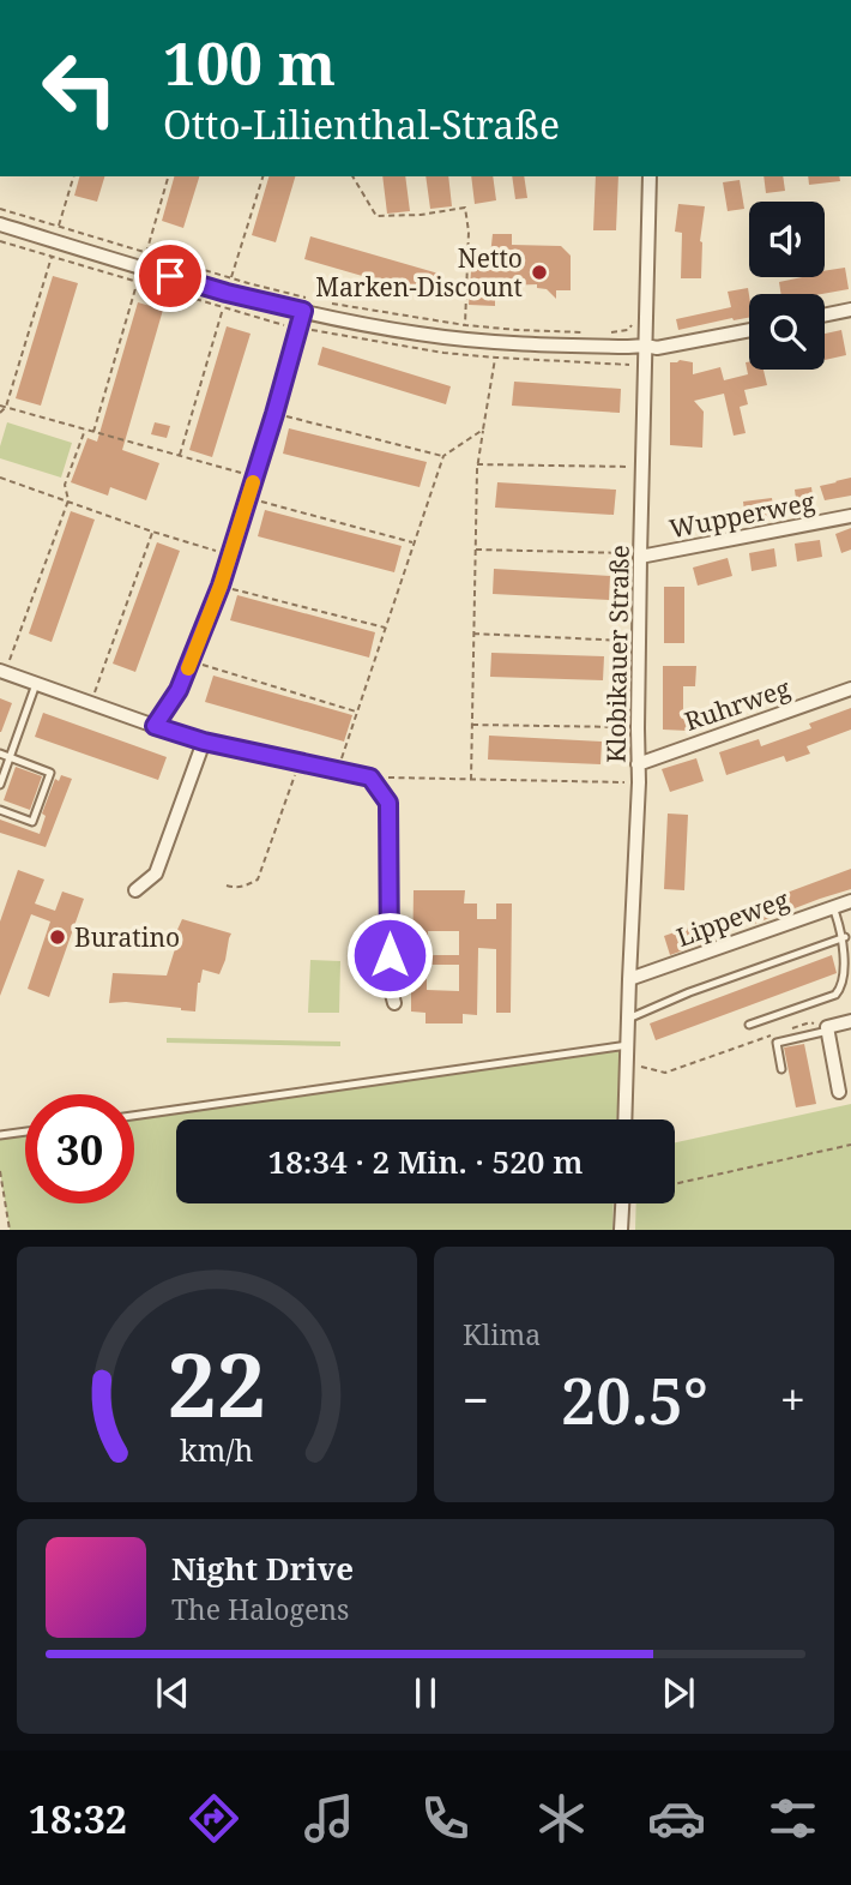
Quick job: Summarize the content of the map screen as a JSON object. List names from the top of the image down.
{
  "streets": {
    "street": [
      "Wupperweg",
      "Klobikauer Straße",
      "Ruhrweg",
      "Lippeweg"
    ]
  },
  "crossings": [
    ["Wupperweg", "Klobikauer Straße"],
    ["Klobikauer Straße", "Ruhrweg"],
    ["Klobikauer Straße", "Lippeweg"]
  ],
  "places": ["Netto Marken-Discount", "Buratino"],
  "page": {
    "turn": ["100 m", "Otto-Lilienthal-Straße"],
    "limit": "30",
    "trip": "18:34 · 2 Min. · 520 m",
    "tile": "Klima",
    "heat": ["−", "20.5°", "+"],
    "song": ["Night Drive", "The Halogens"],
    "tabs": "18:32",
    "gauge": ["22", "km/h"]
  }
}
